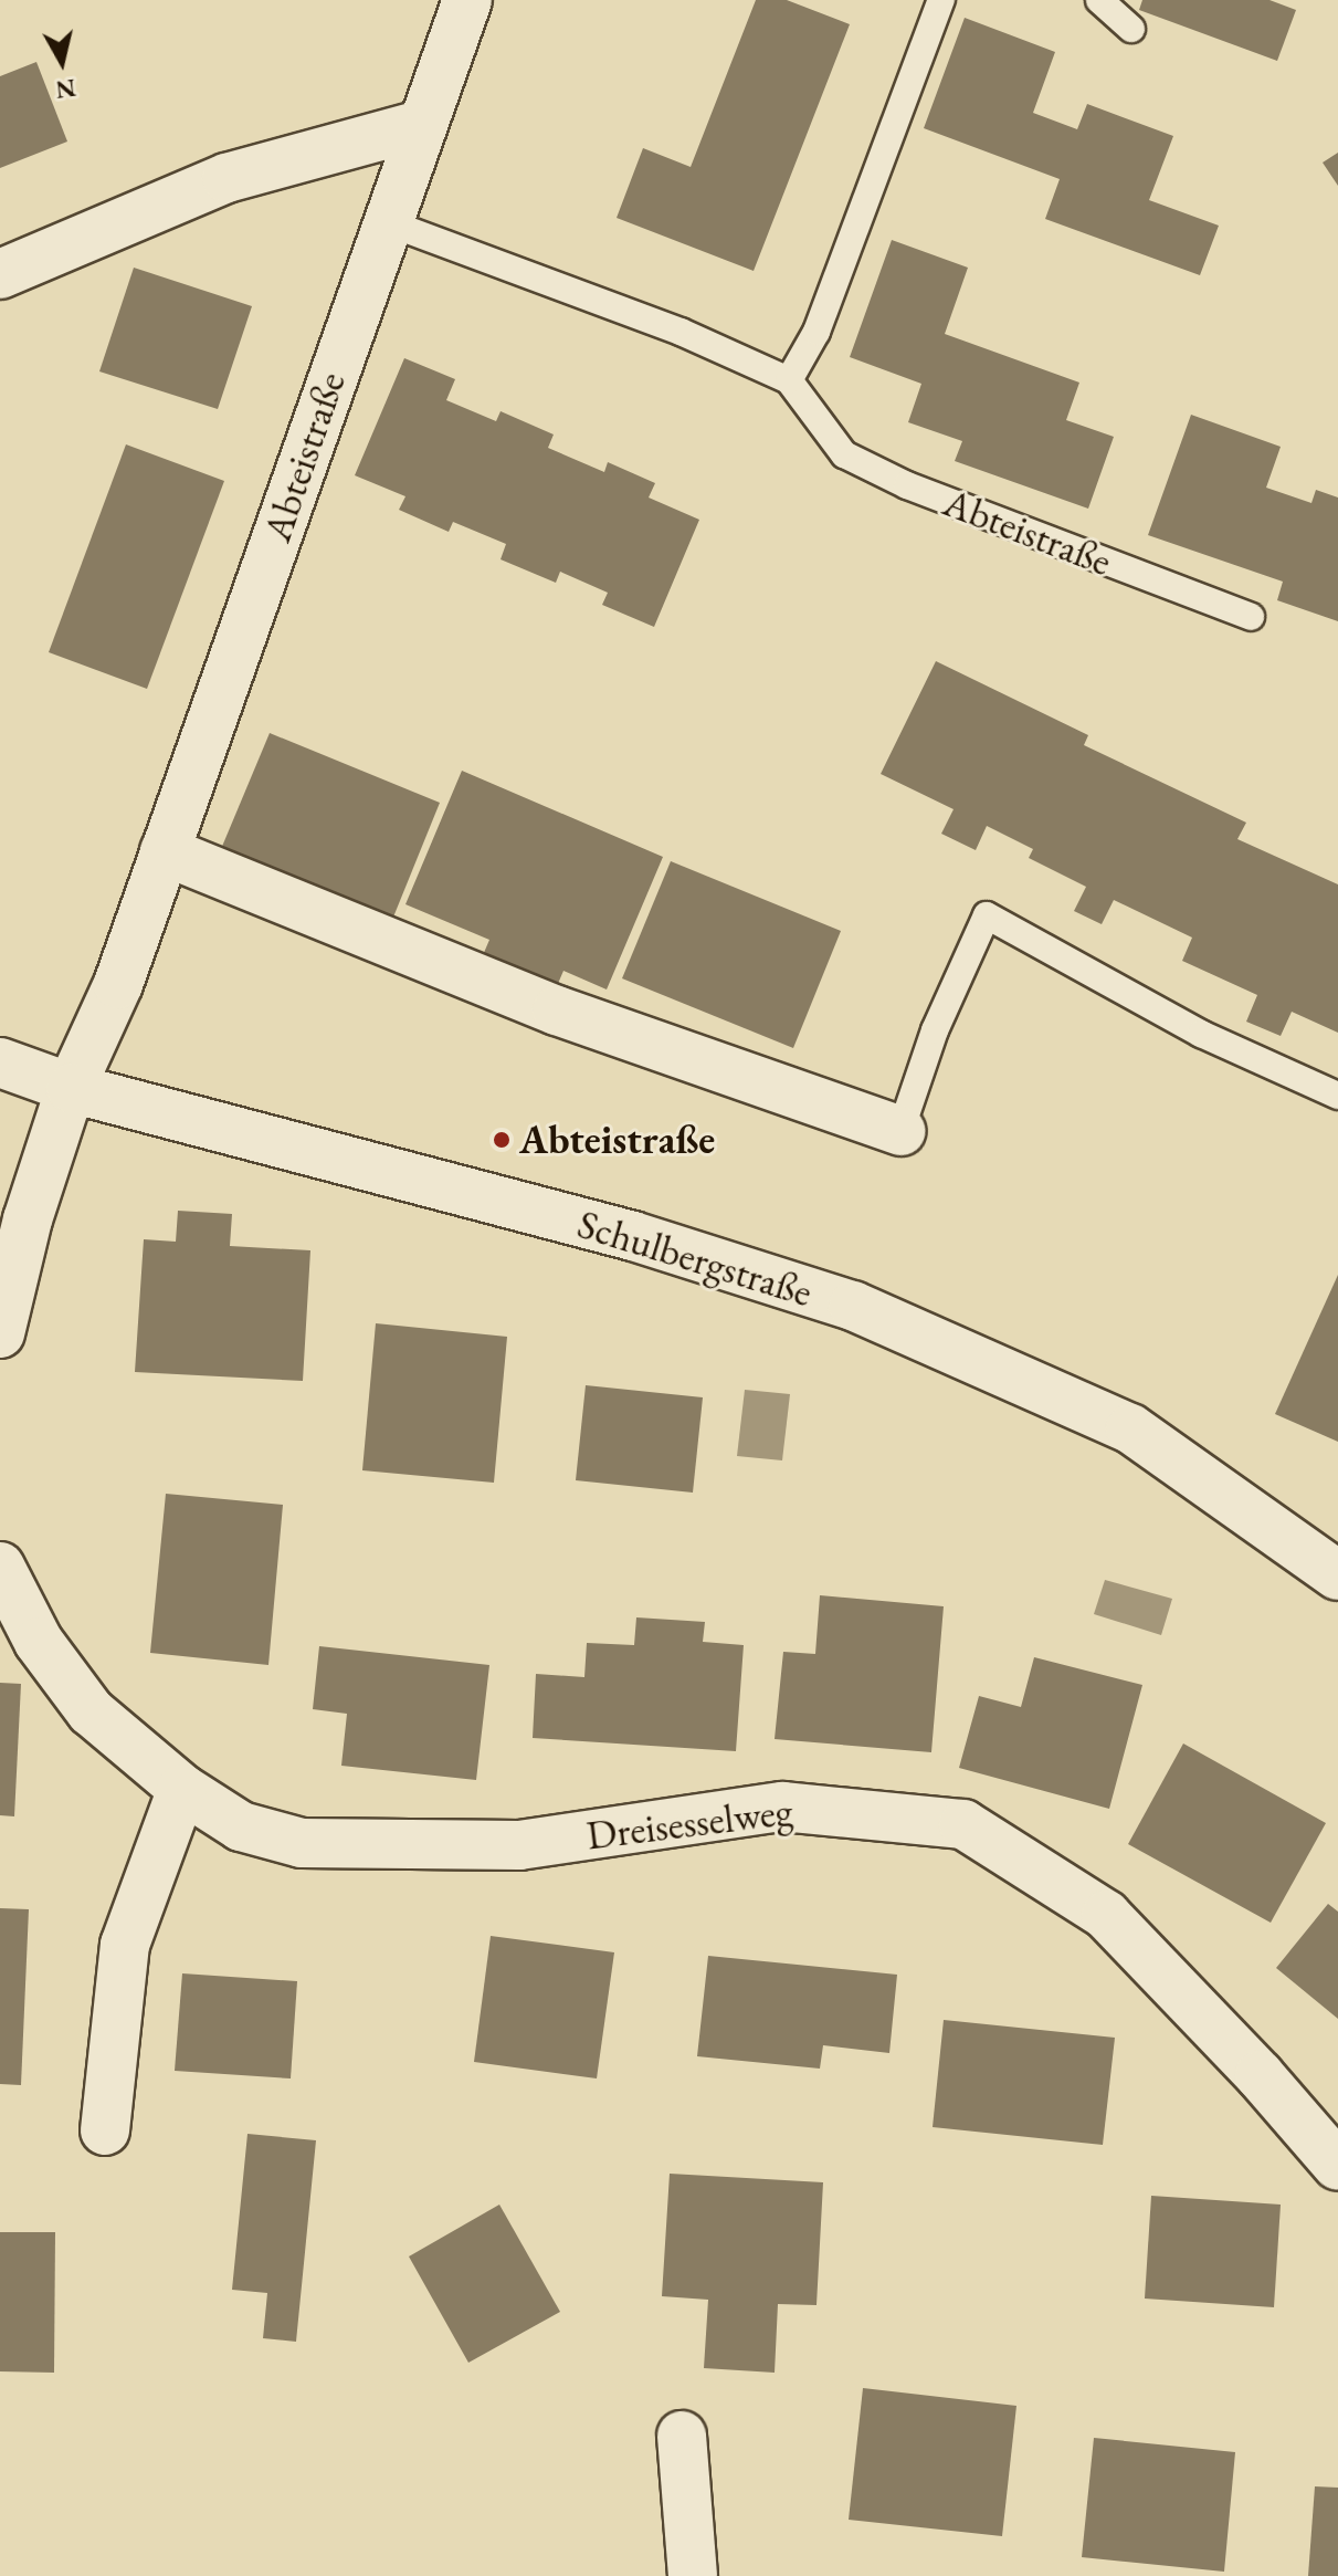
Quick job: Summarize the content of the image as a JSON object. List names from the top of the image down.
{
  "streets": {
    "street": ["Abteistraße", "Schulbergstraße", "Dreisesselweg"]
  },
  "crossings": [
    ["Abteistraße", "Schulbergstraße"]
  ],
  "places": ["Abteistraße"],
  "north": "bottom"
}
